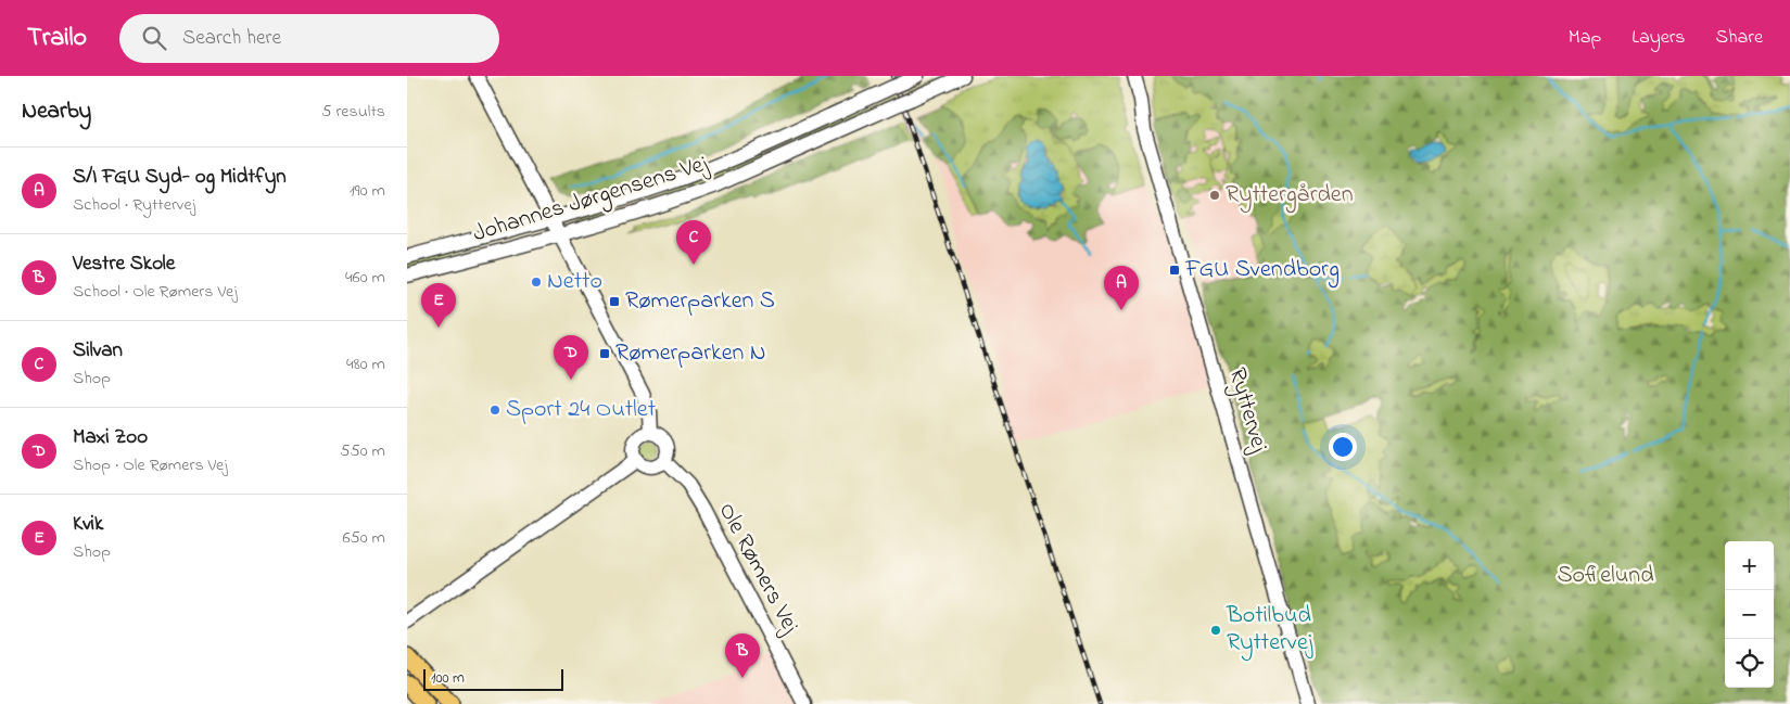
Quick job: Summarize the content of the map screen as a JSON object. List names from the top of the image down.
{
  "streets": {
    "street": ["Johannes Jørgensens Vej", "Ryttervej", "Ole Rømers Vej"]
  },
  "parks": ["Sofielund"],
  "places": {
    "other": [
      "Ryttergården",
      "Netto",
      "Sport 24 Outlet",
      "Botilbud Ryttervej"
    ],
    "transit": ["FGU Svendborg", "Rømerparken S", "Rømerparken N"]
  },
  "scale_bar": "100 m",
  "page": {
    "header": "Trailo",
    "search": "Search here",
    "nav": ["Map", "Layers", "Share"],
    "heading": ["Nearby", "5 results"],
    "list": [
      {
        "mark": "A",
        "name": "S/I FGU Syd- og Midtfyn",
        "note": "School · Ryttervej",
        "value": "190 m"
      },
      {
        "mark": "B",
        "name": "Vestre Skole",
        "note": "School · Ole Rømers Vej",
        "value": "460 m"
      },
      {
        "mark": "C",
        "name": "Silvan",
        "note": "Shop",
        "value": "480 m"
      },
      {
        "mark": "D",
        "name": "Maxi Zoo",
        "note": "Shop · Ole Rømers Vej",
        "value": "550 m"
      },
      {
        "mark": "E",
        "name": "Kvik",
        "note": "Shop",
        "value": "650 m"
      }
    ],
    "pins": [
      "C",
      "A",
      "E",
      "D",
      "B"
    ],
    "map_buttons": ["+", "−"],
    "scale": "100 m"
  }
}
